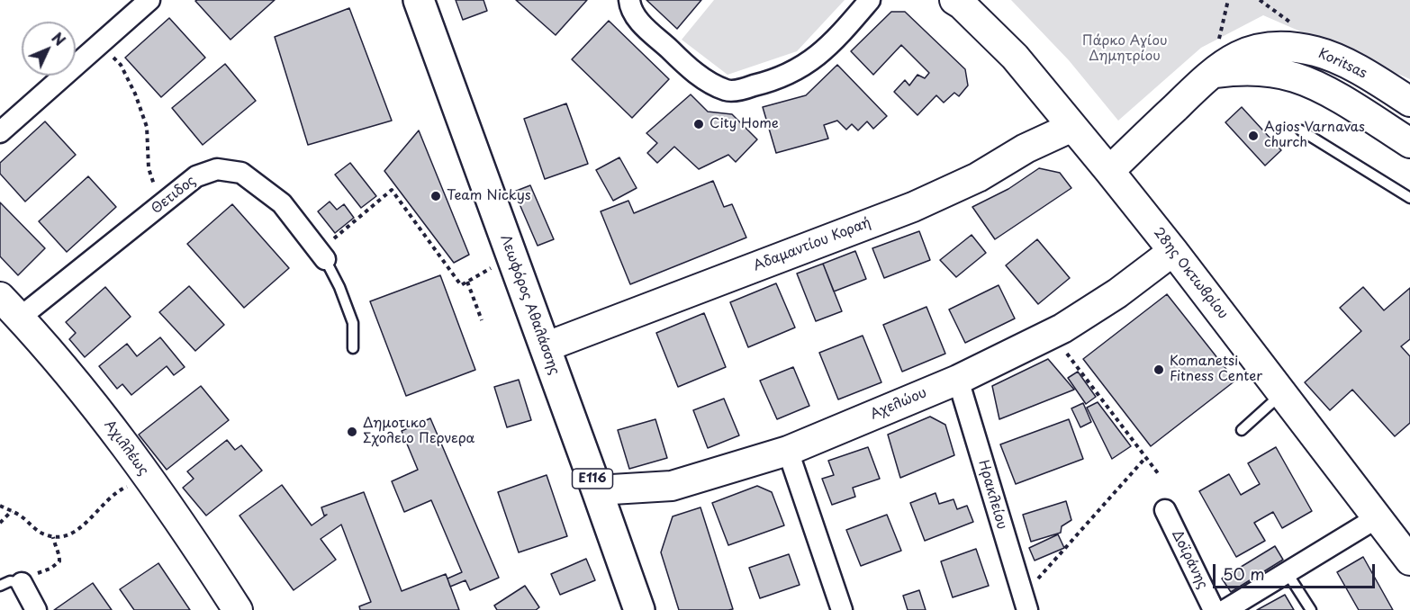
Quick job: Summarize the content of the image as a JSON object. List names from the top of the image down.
{
  "streets": {
    "main road": ["Λεωφόρος Αθαλάσσης", "E116"],
    "street": [
      "Koritsas",
      "Θετιδος",
      "Αδαμαντίου Κοραή",
      "28ης Οκτωβρίου",
      "Αχελώου",
      "Αχιλλέως",
      "Ηρακλείου",
      "Δοϊράνης"
    ]
  },
  "crossings": [
    ["Koritsas", "28ης Οκτωβρίου"],
    ["Θετιδος", "Αχιλλέως"],
    ["Αδαμαντίου Κοραή", "28ης Οκτωβρίου"],
    ["Αδαμαντίου Κοραή", "Λεωφόρος Αθαλάσσης"],
    ["28ης Οκτωβρίου", "Αχελώου"],
    ["Λεωφόρος Αθαλάσσης", "Αχελώου"],
    ["Αχελώου", "Ηρακλείου"]
  ],
  "parks": ["Πάρκο Αγίου Δημητρίου"],
  "places": [
    "City Home",
    "Agios Varnavas church",
    "Team Nickys",
    "Komanetsi Fitness Center",
    "Δημοτικο Σχολειο Περνερα"
  ],
  "scale_bar": "50 m",
  "north": "top right"
}
